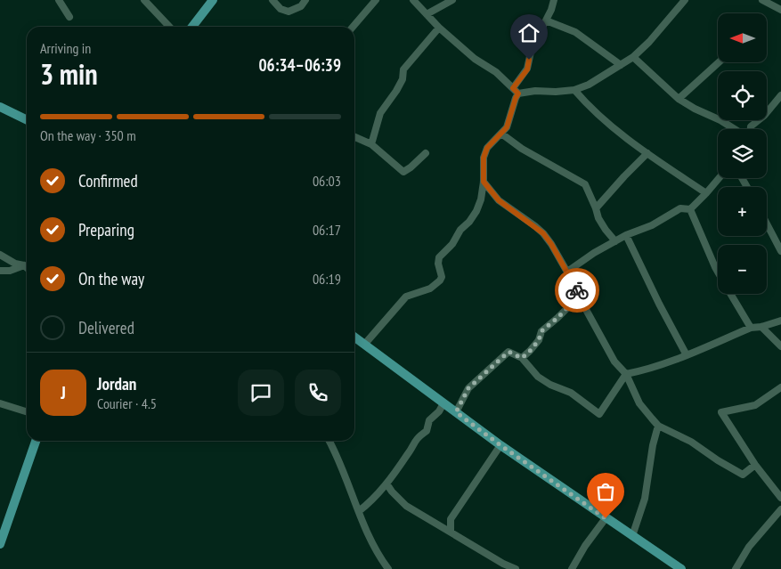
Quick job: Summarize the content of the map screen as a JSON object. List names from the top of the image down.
{
  "north": "left",
  "page": {
    "map_buttons": ["+", "−"],
    "heading": ["3 min", "Arriving in", "06:34–06:39"],
    "panel": ["Jordan", "Courier · 4.5"],
    "bar": "On the way · 350 m",
    "list": [
      ["Confirmed", "06:03"],
      ["Preparing", "06:17"],
      ["On the way", "06:19"],
      "Delivered"
    ],
    "round": "J"
  }
}
